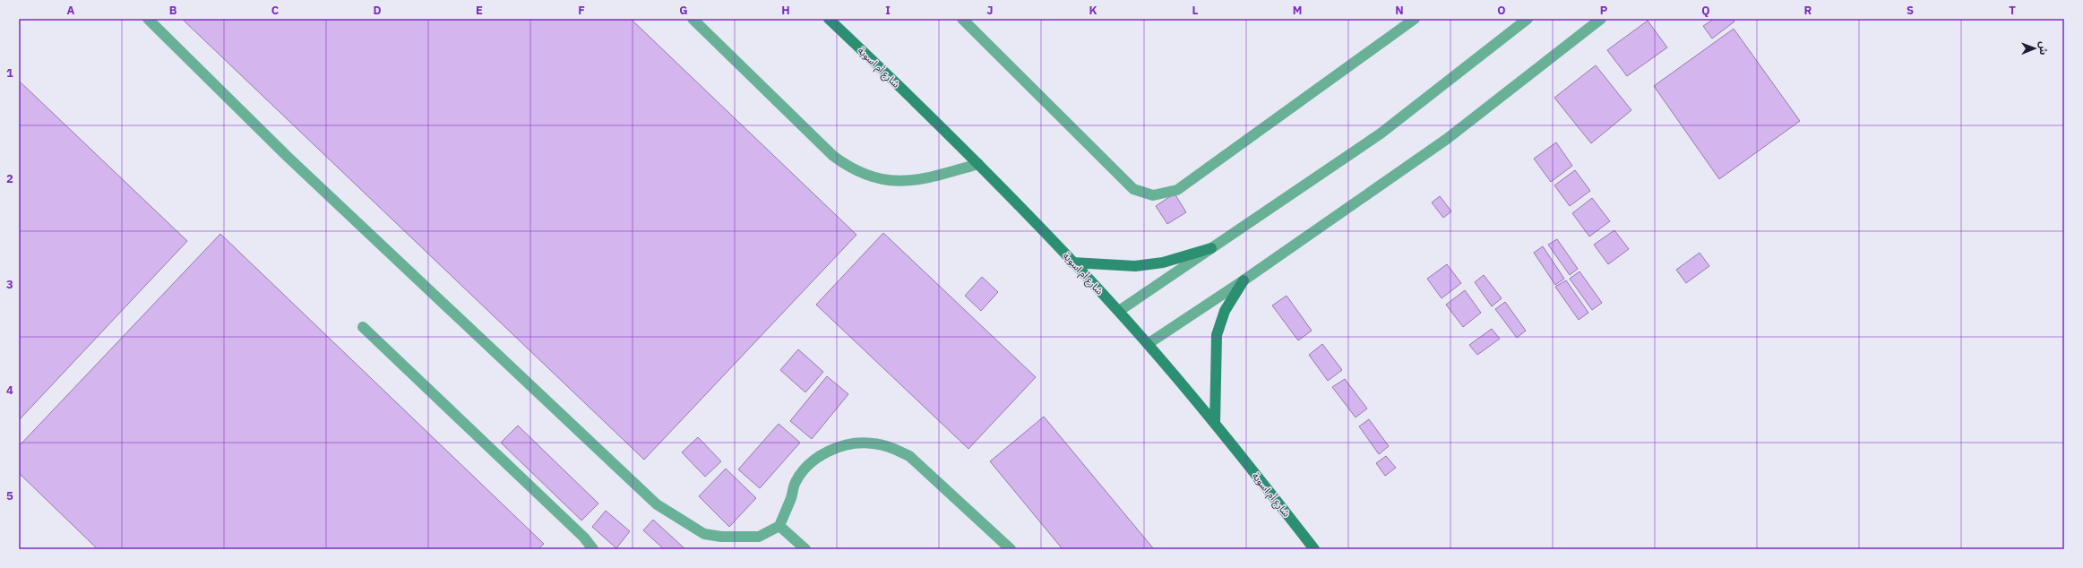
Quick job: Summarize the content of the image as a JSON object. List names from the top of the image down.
{
  "streets": {
    "street": ["شارع أم اسوية"]
  },
  "north": "right",
  "grid": {
    "columns": [
      "A",
      "B",
      "C",
      "D",
      "E",
      "F",
      "G",
      "H",
      "I",
      "J",
      "K",
      "L",
      "M",
      "N",
      "O",
      "P",
      "Q",
      "R",
      "S",
      "T"
    ],
    "rows": [
      "1",
      "2",
      "3",
      "4",
      "5"
    ]
  }
}
